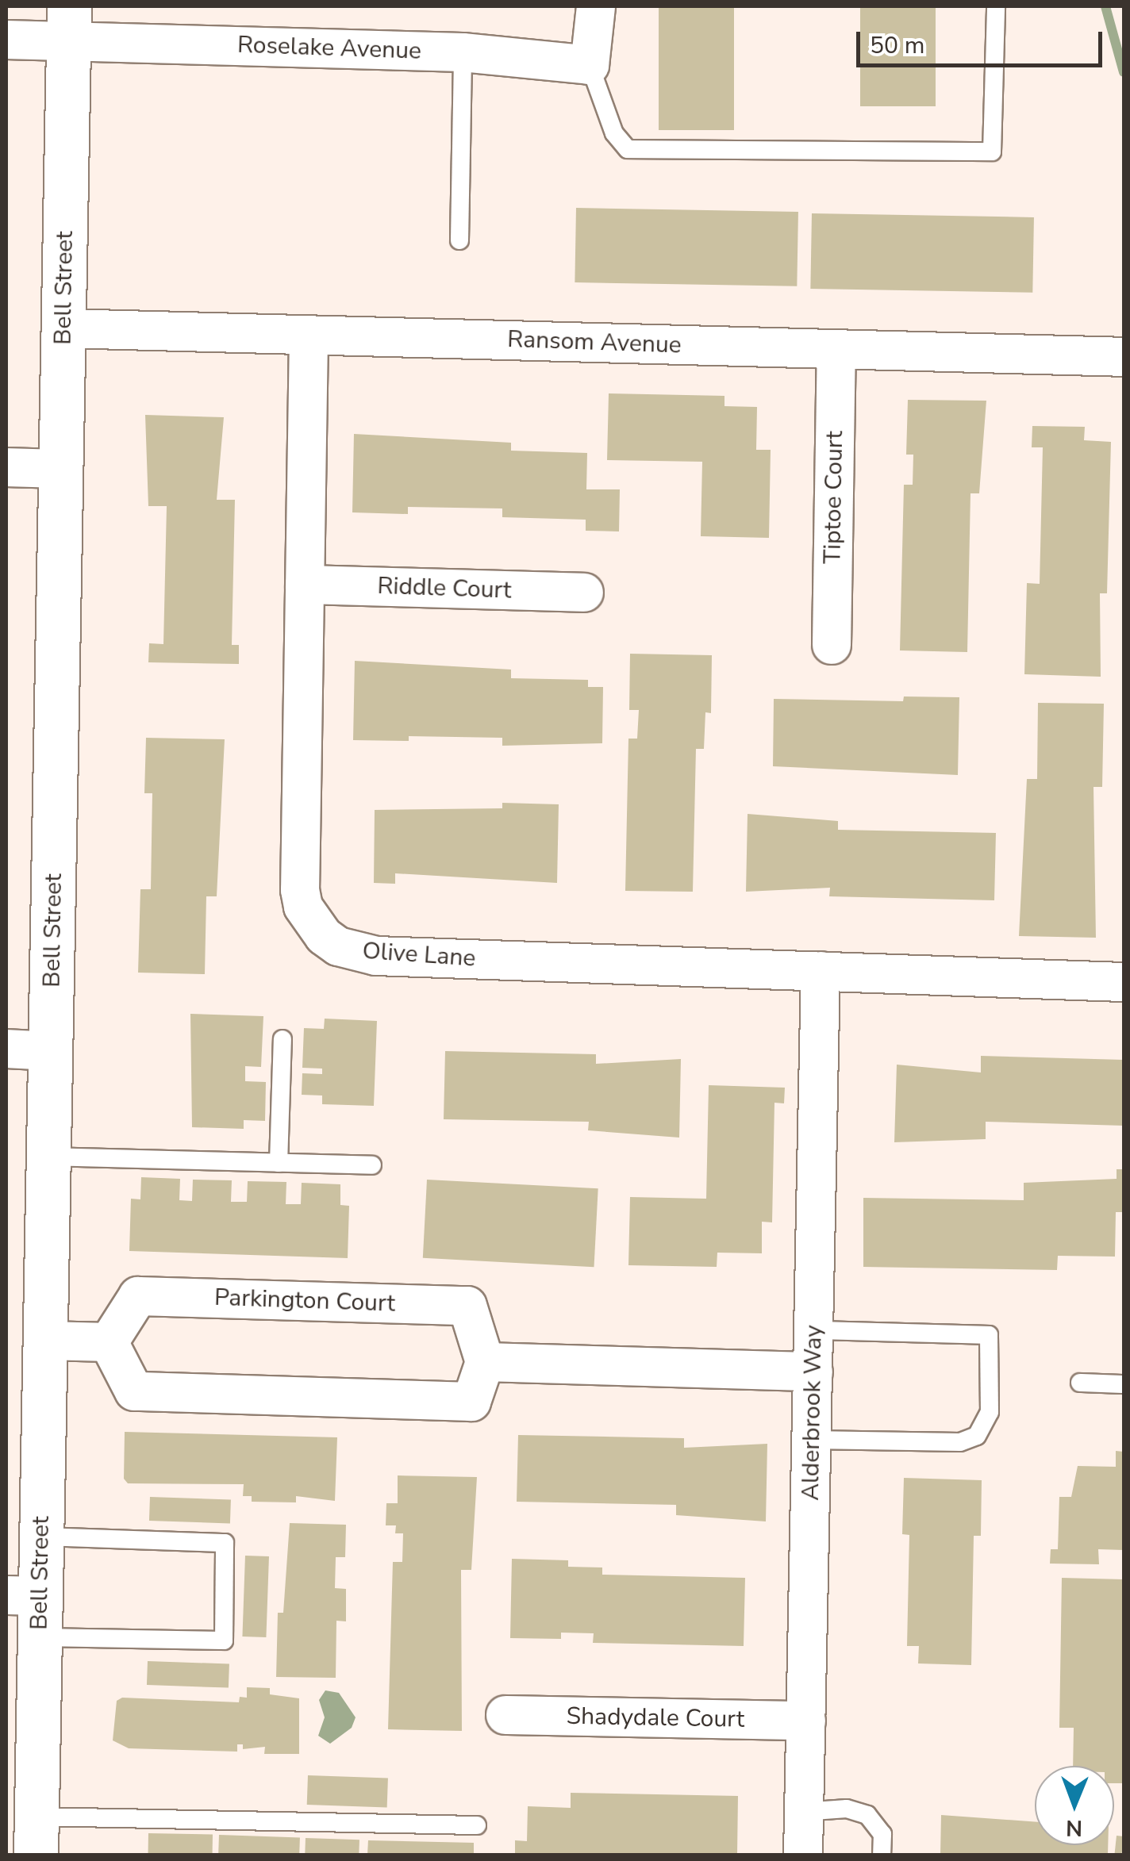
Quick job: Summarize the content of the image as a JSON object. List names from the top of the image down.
{
  "streets": {
    "street": [
      "Roselake Avenue",
      "Bell Street",
      "Ransom Avenue",
      "Tiptoe Court",
      "Riddle Court",
      "Olive Lane",
      "Parkington Court",
      "Alderbrook Way",
      "Shadydale Court"
    ]
  },
  "crossings": [
    ["Roselake Avenue", "Bell Street"],
    ["Bell Street", "Ransom Avenue"],
    ["Ransom Avenue", "Tiptoe Court"],
    ["Ransom Avenue", "Olive Lane"],
    ["Riddle Court", "Olive Lane"],
    ["Olive Lane", "Alderbrook Way"],
    ["Alderbrook Way", "Shadydale Court"]
  ],
  "scale_bar": "50 m",
  "north": "bottom"
}
